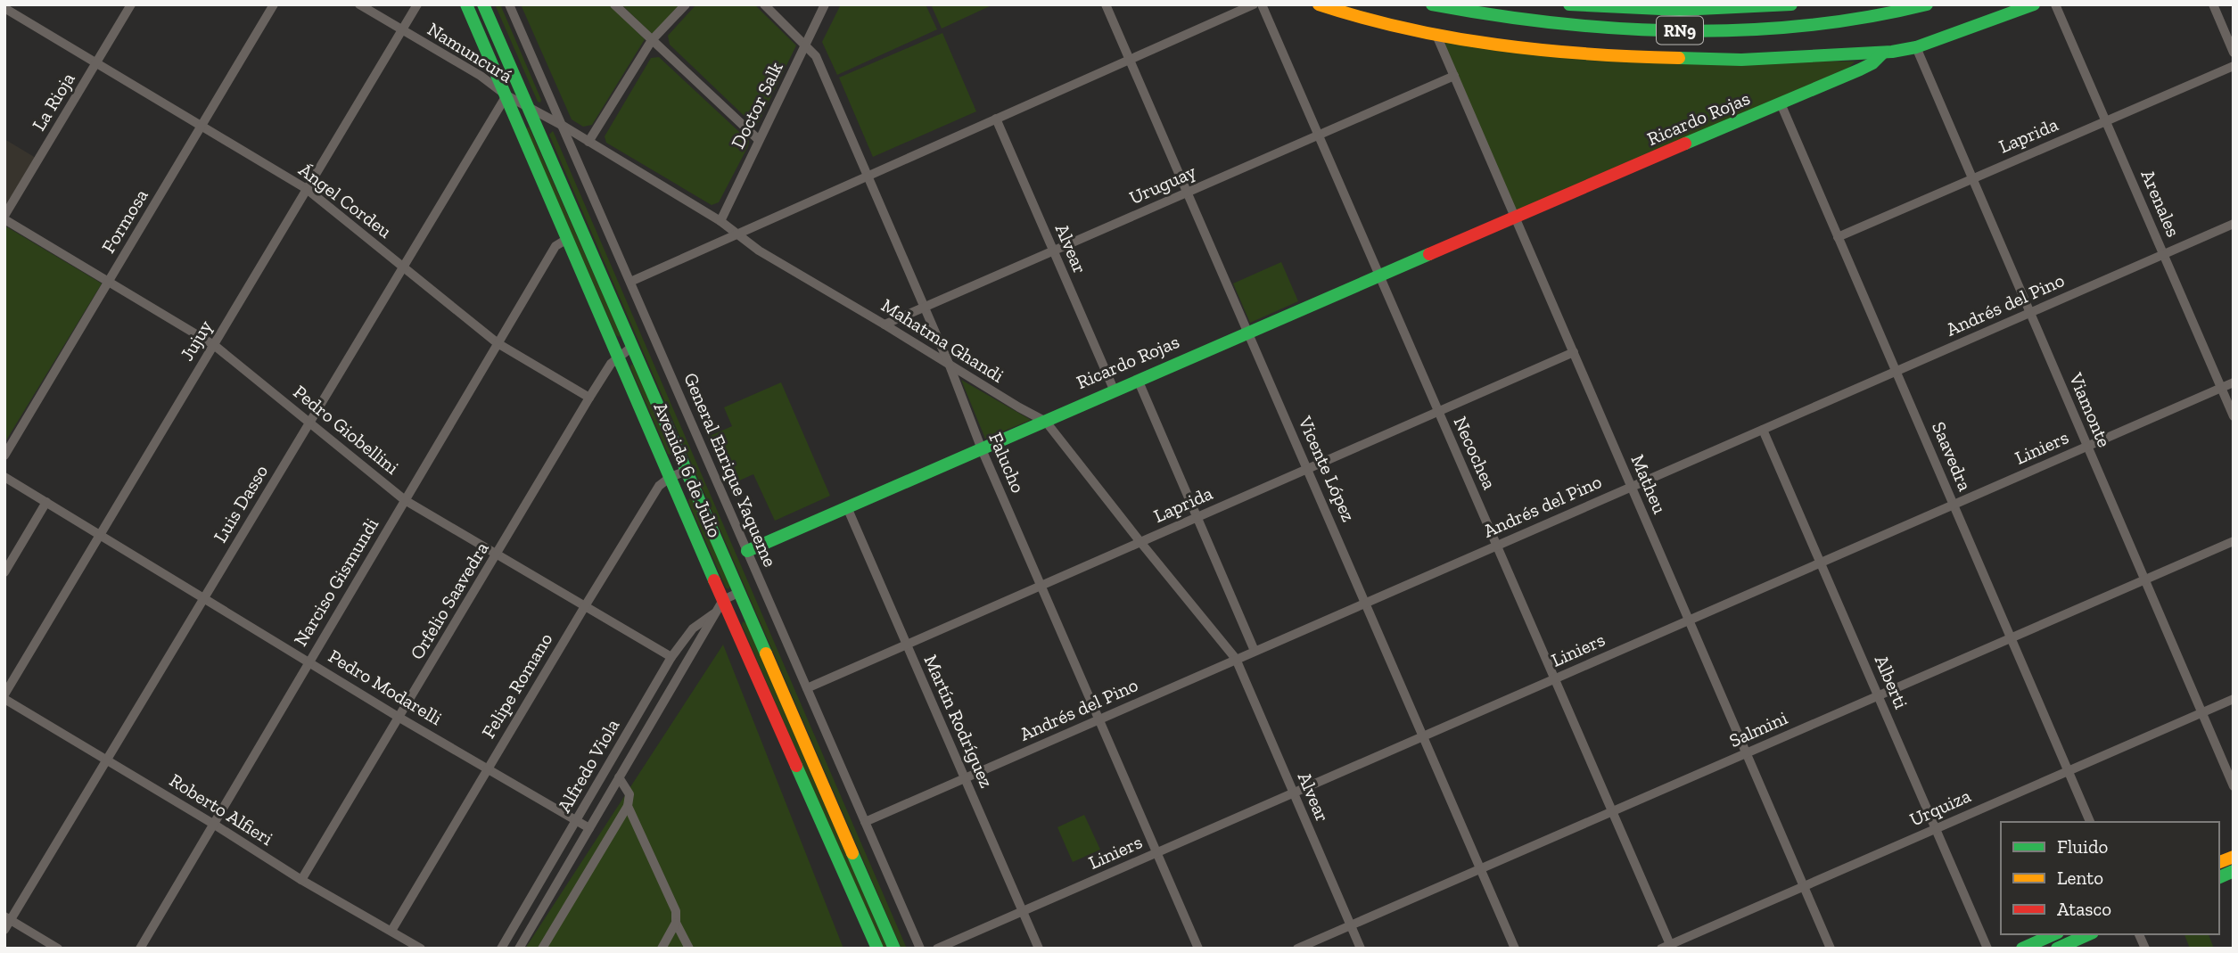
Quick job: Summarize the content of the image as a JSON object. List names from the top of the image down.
{
  "streets": {
    "main road": ["RN9", "Ricardo Rojas", "Avenida 6 de Julio"],
    "street": [
      "Namuncurá",
      "La Rioja",
      "Doctor Salk",
      "Laprida",
      "Uruguay",
      "Ángel Cordeu",
      "Arenales",
      "Formosa",
      "Alvear",
      "Andrés del Pino",
      "Jujuy",
      "Mahatma Ghandi",
      "Viamonte",
      "Pedro Giobellini",
      "Liniers",
      "Necochea",
      "Saavedra",
      "Falucho",
      "Vicente López",
      "General Enrique Yaqueme",
      "Matheu",
      "Luis Dasso",
      "Narciso Gismundi",
      "Orfelio Saavedra",
      "Alberti",
      "Felipe Romano",
      "Pedro Modarelli",
      "Martín Rodríguez",
      "Salmini",
      "Alfredo Viola",
      "Urquiza",
      "Roberto Alfieri"
    ]
  },
  "crossings": [
    ["Namuncurá", "Jujuy"],
    ["Namuncurá", "Mahatma Ghandi"],
    ["Namuncurá", "Avenida 6 de Julio"],
    ["Namuncurá", "General Enrique Yaqueme"],
    ["Namuncurá", "Luis Dasso"],
    ["La Rioja", "Ángel Cordeu"],
    ["La Rioja", "Pedro Giobellini"],
    ["Doctor Salk", "Mahatma Ghandi"],
    ["Doctor Salk", "Falucho"],
    ["Ricardo Rojas", "Alvear"],
    ["Ricardo Rojas", "Mahatma Ghandi"],
    ["Ricardo Rojas", "Necochea"],
    ["Ricardo Rojas", "Saavedra"],
    ["Ricardo Rojas", "Falucho"],
    ["Ricardo Rojas", "Vicente López"],
    ["Ricardo Rojas", "General Enrique Yaqueme"],
    ["Ricardo Rojas", "Matheu"],
    ["Ricardo Rojas", "Martín Rodríguez"],
    ["Laprida", "Arenales"],
    ["Laprida", "Mahatma Ghandi"],
    ["Laprida", "Viamonte"],
    ["Laprida", "Necochea"],
    ["Laprida", "Saavedra"],
    ["Laprida", "Falucho"],
    ["Laprida", "Vicente López"],
    ["Laprida", "General Enrique Yaqueme"],
    ["Laprida", "Matheu"],
    ["Laprida", "Martín Rodríguez"],
    ["Uruguay", "Alvear"],
    ["Uruguay", "Mahatma Ghandi"],
    ["Uruguay", "Necochea"],
    ["Uruguay", "Falucho"],
    ["Uruguay", "Vicente López"],
    ["Uruguay", "Matheu"],
    ["Ángel Cordeu", "Formosa"],
    ["Ángel Cordeu", "Jujuy"],
    ["Ángel Cordeu", "Luis Dasso"],
    ["Ángel Cordeu", "Narciso Gismundi"],
    ["Ángel Cordeu", "Orfelio Saavedra"],
    ["Arenales", "Andrés del Pino"],
    ["Arenales", "Liniers"],
    ["Formosa", "Pedro Giobellini"],
    ["Alvear", "Andrés del Pino"],
    ["Alvear", "Mahatma Ghandi"],
    ["Alvear", "Liniers"],
    ["Alvear", "Salmini"],
    ["Andrés del Pino", "Mahatma Ghandi"],
    ["Andrés del Pino", "Viamonte"],
    ["Andrés del Pino", "Necochea"],
    ["Andrés del Pino", "Saavedra"],
    ["Andrés del Pino", "Falucho"],
    ["Andrés del Pino", "Vicente López"],
    ["Andrés del Pino", "General Enrique Yaqueme"],
    ["Andrés del Pino", "Matheu"],
    ["Andrés del Pino", "Alberti"],
    ["Andrés del Pino", "Martín Rodríguez"],
    ["Jujuy", "Pedro Giobellini"],
    ["Jujuy", "Pedro Modarelli"],
    ["Jujuy", "Roberto Alfieri"],
    ["Mahatma Ghandi", "Falucho"],
    ["Mahatma Ghandi", "General Enrique Yaqueme"],
    ["Viamonte", "Liniers"],
    ["Viamonte", "Salmini"],
    ["Viamonte", "Urquiza"],
    ["Pedro Giobellini", "Luis Dasso"],
    ["Pedro Giobellini", "Narciso Gismundi"],
    ["Pedro Giobellini", "Orfelio Saavedra"],
    ["Pedro Giobellini", "Felipe Romano"],
    ["Pedro Giobellini", "Alfredo Viola"],
    ["Liniers", "Necochea"],
    ["Liniers", "Saavedra"],
    ["Liniers", "Falucho"],
    ["Liniers", "Vicente López"],
    ["Liniers", "Matheu"],
    ["Liniers", "Alberti"],
    ["Liniers", "Martín Rodríguez"],
    ["Necochea", "Salmini"],
    ["Necochea", "Urquiza"],
    ["Saavedra", "Salmini"],
    ["Saavedra", "Urquiza"],
    ["Vicente López", "Salmini"],
    ["Avenida 6 de Julio", "Luis Dasso"],
    ["Avenida 6 de Julio", "Narciso Gismundi"],
    ["Avenida 6 de Julio", "Orfelio Saavedra"],
    ["Avenida 6 de Julio", "Felipe Romano"],
    ["Avenida 6 de Julio", "Alfredo Viola"],
    ["Matheu", "Salmini"],
    ["Matheu", "Urquiza"],
    ["Luis Dasso", "Pedro Modarelli"],
    ["Luis Dasso", "Roberto Alfieri"],
    ["Narciso Gismundi", "Pedro Modarelli"],
    ["Narciso Gismundi", "Roberto Alfieri"],
    ["Orfelio Saavedra", "Pedro Modarelli"],
    ["Orfelio Saavedra", "Roberto Alfieri"],
    ["Alberti", "Salmini"],
    ["Alberti", "Urquiza"],
    ["Felipe Romano", "Pedro Modarelli"],
    ["Felipe Romano", "Roberto Alfieri"],
    ["Pedro Modarelli", "Alfredo Viola"]
  ],
  "legend": ["Fluido", "Lento", "Atasco"]
}
